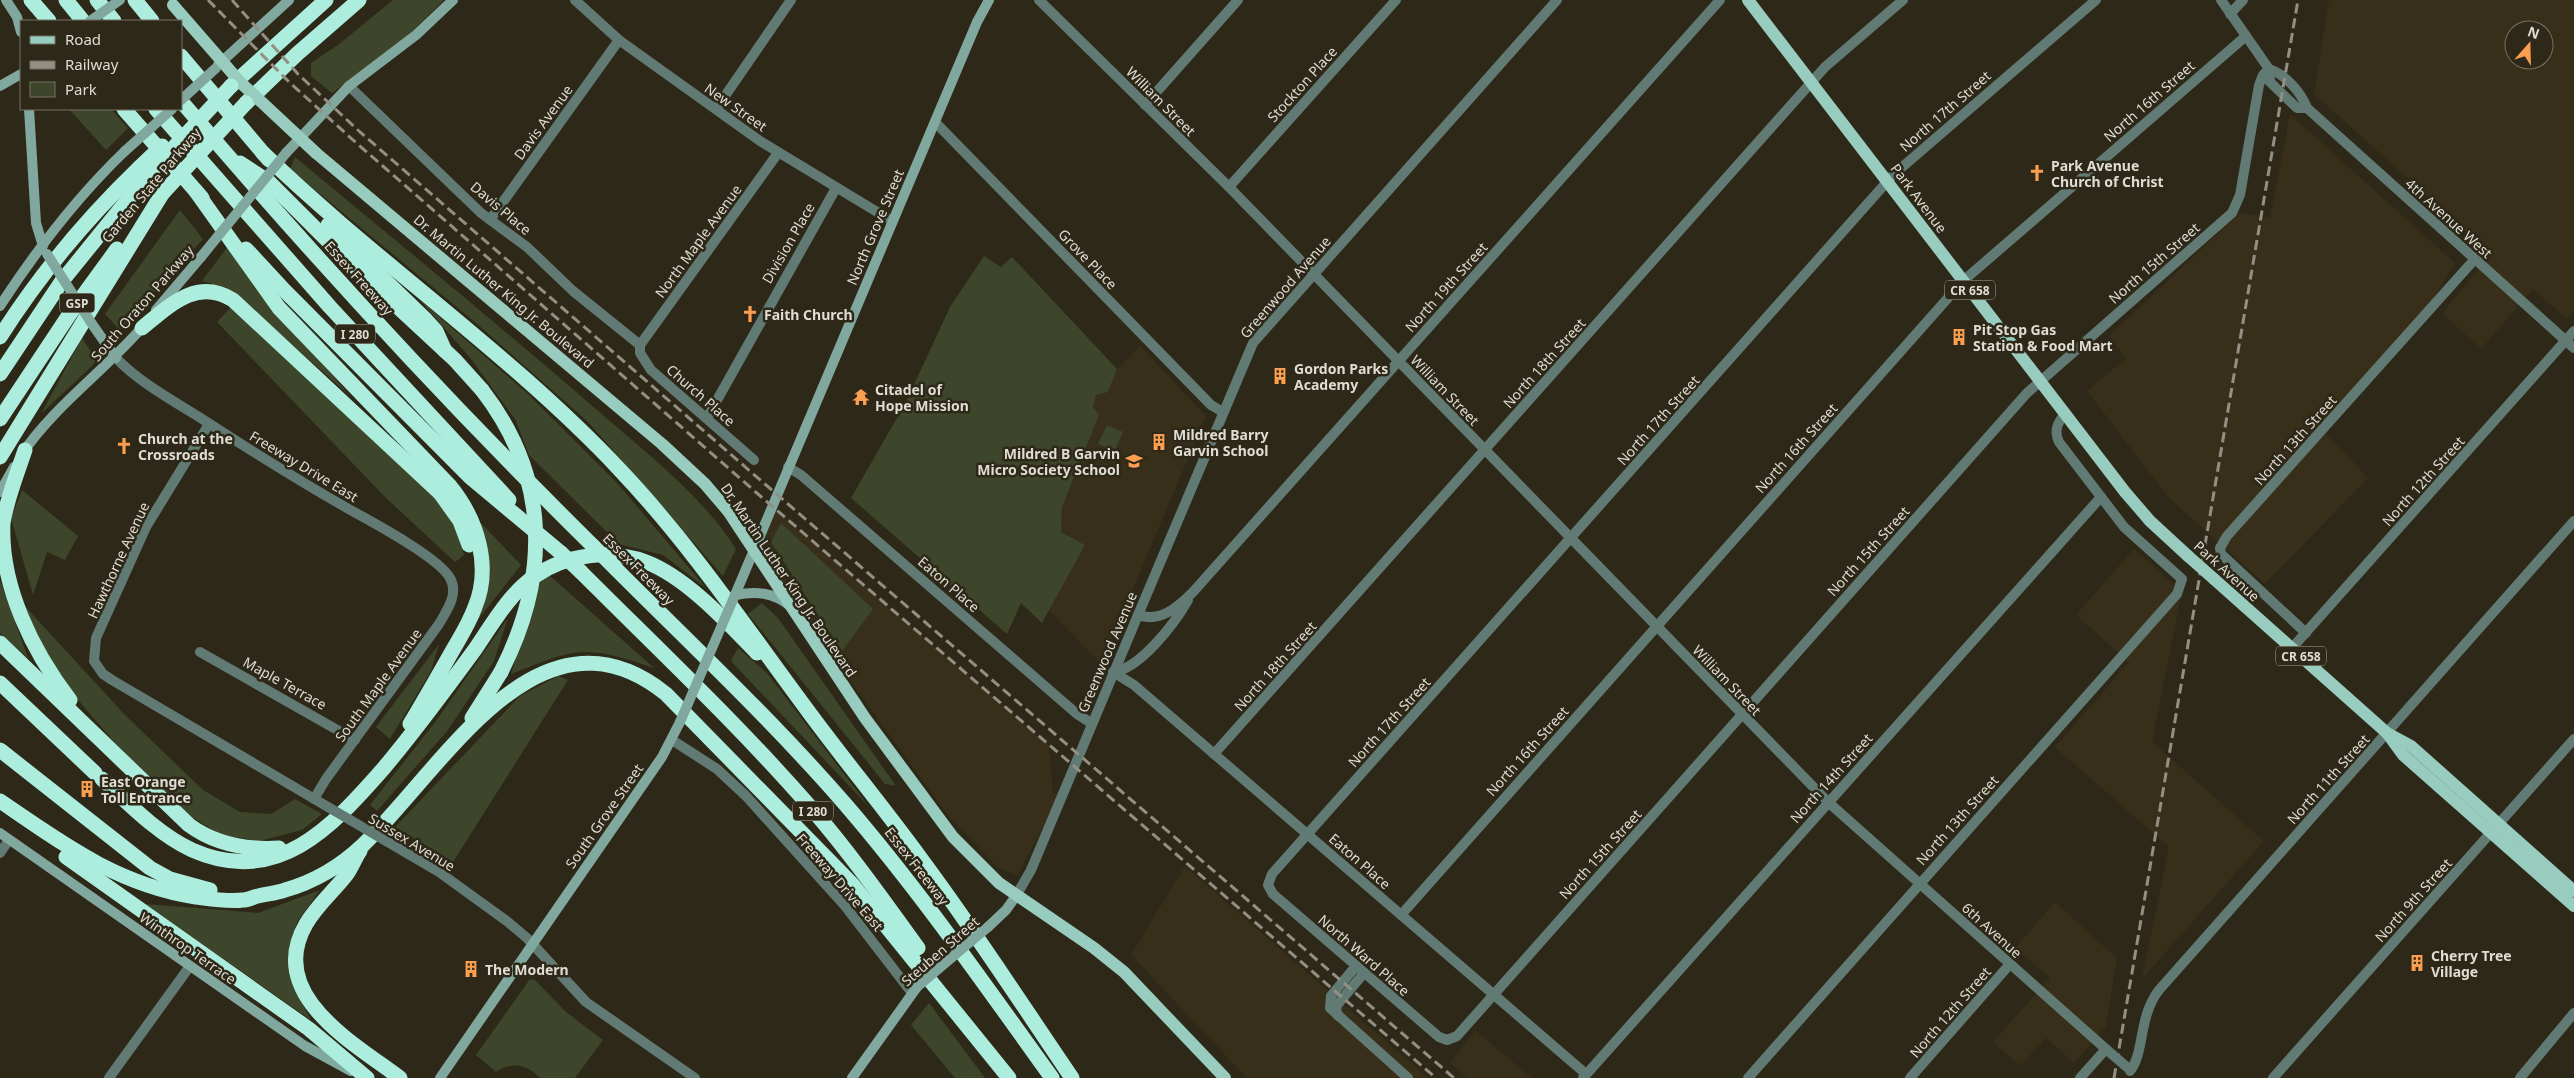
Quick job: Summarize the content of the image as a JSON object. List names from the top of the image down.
{
  "streets": {
    "highway": [
      "Garden State Parkway",
      "Essex Freeway",
      "GSP",
      "I 280"
    ],
    "main road": [
      "Park Avenue",
      "North Grove Street",
      "CR 658",
      "Dr. Martin Luther King Jr. Boulevard",
      "South Oraton Parkway",
      "Freeway Drive East",
      "South Grove Street",
      "Winthrop Terrace",
      "Steuben Street"
    ],
    "street": [
      "Stockton Place",
      "William Street",
      "North 16th Street",
      "New Street",
      "North 17th Street",
      "Davis Avenue",
      "Davis Place",
      "4th Avenue West",
      "North Maple Avenue",
      "Division Place",
      "Grove Place",
      "North 15th Street",
      "Greenwood Avenue",
      "North 19th Street",
      "North 18th Street",
      "Church Place",
      "North 13th Street",
      "North 12th Street",
      "Hawthorne Avenue",
      "Eaton Place",
      "Maple Terrace",
      "South Maple Avenue",
      "North 14th Street",
      "North 11th Street",
      "Sussex Avenue",
      "North 9th Street",
      "6th Avenue",
      "North Ward Place"
    ]
  },
  "crossings": [
    ["Stockton Place", "William Street"],
    ["William Street", "North 16th Street"],
    ["William Street", "North 17th Street"],
    ["William Street", "North 15th Street"],
    ["William Street", "Greenwood Avenue"],
    ["William Street", "North 19th Street"],
    ["William Street", "North 18th Street"],
    ["William Street", "North 14th Street"],
    ["William Street", "6th Avenue"],
    ["North 16th Street", "Park Avenue"],
    ["North 16th Street", "4th Avenue West"],
    ["North 16th Street", "Eaton Place"],
    ["New Street", "Davis Avenue"],
    ["New Street", "North Grove Street"],
    ["New Street", "North Maple Avenue"],
    ["New Street", "Division Place"],
    ["North 17th Street", "Park Avenue"],
    ["North 17th Street", "Eaton Place"],
    ["North 17th Street", "North Ward Place"],
    ["Davis Avenue", "Davis Place"],
    ["Park Avenue", "North 15th Street"],
    ["Park Avenue", "North 18th Street"],
    ["Park Avenue", "North 12th Street"],
    ["Park Avenue", "North 11th Street"],
    ["Park Avenue", "North 9th Street"],
    ["Davis Place", "North Maple Avenue"],
    ["Davis Place", "South Oraton Parkway"],
    ["Davis Place", "Church Place"],
    ["4th Avenue West", "North 15th Street"],
    ["4th Avenue West", "North 13th Street"],
    ["4th Avenue West", "North 12th Street"],
    ["North Grove Street", "Grove Place"],
    ["North Grove Street", "Dr. Martin Luther King Jr. Boulevard"],
    ["North Grove Street", "Eaton Place"],
    ["North Grove Street", "South Grove Street"],
    ["North Maple Avenue", "Church Place"],
    ["Division Place", "Church Place"],
    ["Grove Place", "Greenwood Avenue"],
    ["North 15th Street", "Eaton Place"],
    ["North 15th Street", "North Ward Place"],
    ["Greenwood Avenue", "North 19th Street"],
    ["Greenwood Avenue", "Dr. Martin Luther King Jr. Boulevard"],
    ["Greenwood Avenue", "Eaton Place"],
    ["Greenwood Avenue", "Steuben Street"],
    ["North 19th Street", "Eaton Place"],
    ["Dr. Martin Luther King Jr. Boulevard", "South Grove Street"],
    ["Dr. Martin Luther King Jr. Boulevard", "Steuben Street"],
    ["South Oraton Parkway", "Freeway Drive East"],
    ["North 18th Street", "Eaton Place"],
    ["North 13th Street", "North 12th Street"],
    ["North 13th Street", "North 14th Street"],
    ["North 13th Street", "6th Avenue"],
    ["Freeway Drive East", "Hawthorne Avenue"],
    ["Freeway Drive East", "South Maple Avenue"],
    ["Freeway Drive East", "South Grove Street"],
    ["Freeway Drive East", "Steuben Street"],
    ["North 12th Street", "6th Avenue"],
    ["Hawthorne Avenue", "Sussex Avenue"],
    ["Eaton Place", "North 14th Street"],
    ["Maple Terrace", "South Maple Avenue"],
    ["South Maple Avenue", "Sussex Avenue"],
    ["North 14th Street", "6th Avenue"],
    ["North 11th Street", "6th Avenue"],
    ["South Grove Street", "Sussex Avenue"]
  ],
  "places": {
    "church": ["Park Avenue Church of Christ", "Faith Church", "Church at the Crossroads"],
    "building": [
      "Pit Stop Gas Station & Food Mart",
      "Gordon Parks Academy",
      "Mildred Barry Garvin School",
      "East Orange Toll Entrance",
      "Cherry Tree Village",
      "The Modern"
    ],
    "temple": ["Citadel of Hope Mission"],
    "school or university": ["Mildred B Garvin Micro Society School"]
  },
  "legend": ["Road", "Railway", "Park"],
  "north": "top"
}
